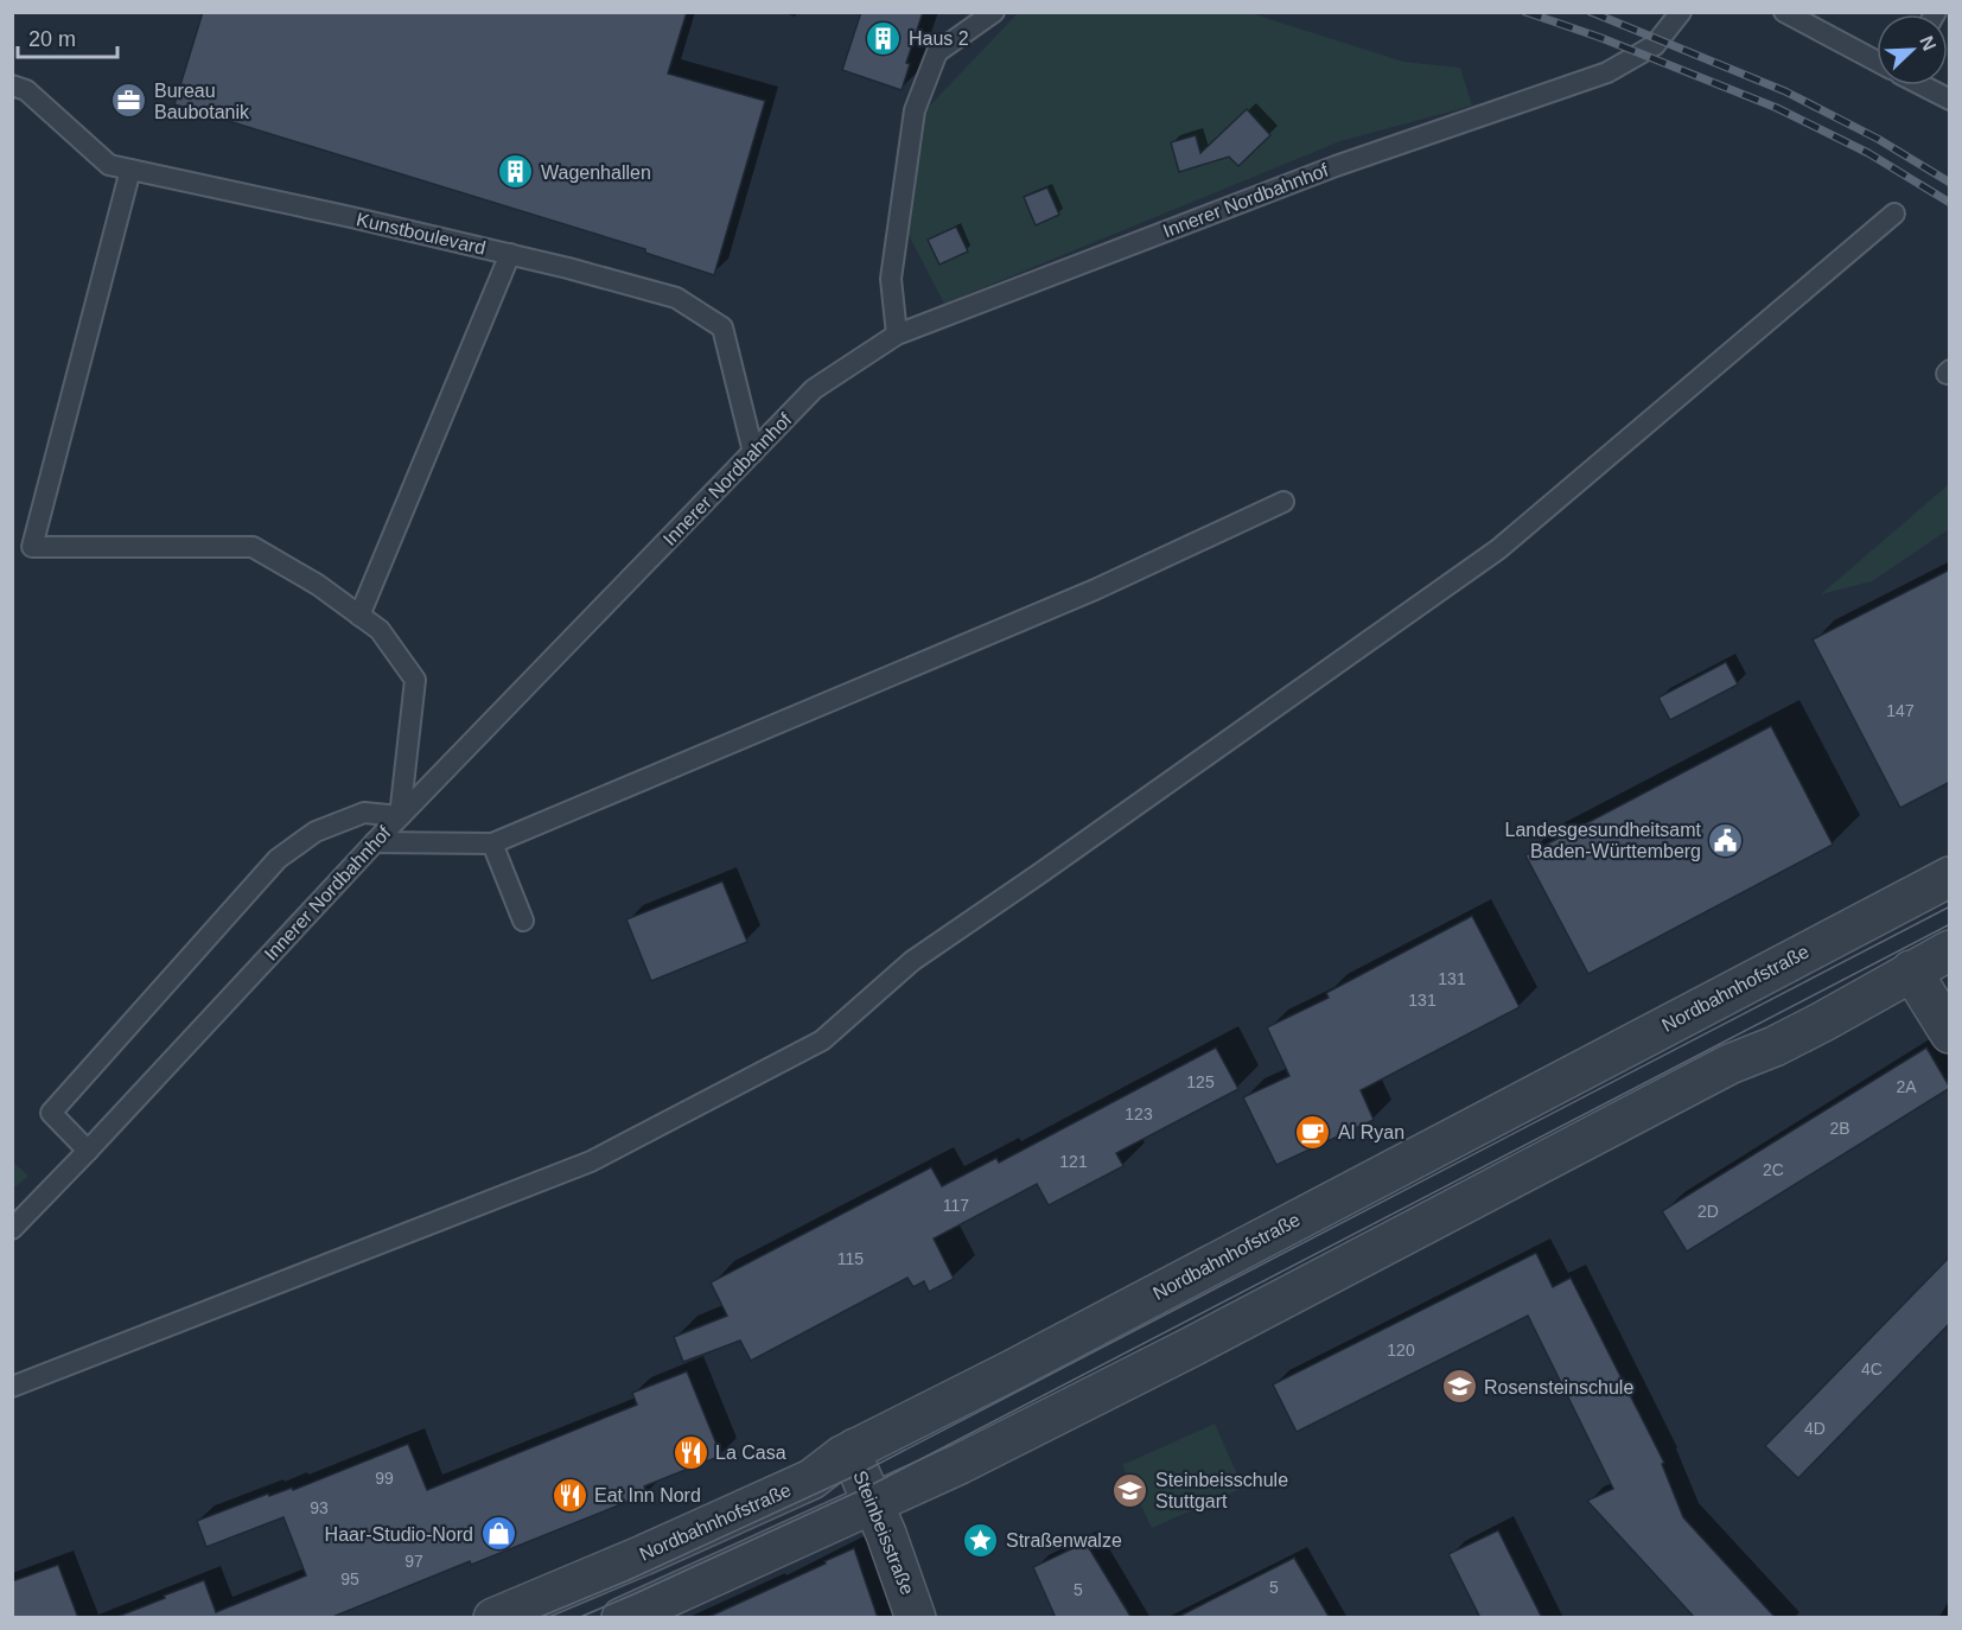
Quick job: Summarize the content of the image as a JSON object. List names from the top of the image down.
{
  "streets": {
    "street": ["Nordbahnhofstraße", "Steinbeisstraße"],
    "lane": ["Innerer Nordbahnhof", "Kunstboulevard"]
  },
  "crossings": [
    ["Innerer Nordbahnhof", "Kunstboulevard"],
    ["Nordbahnhofstraße", "Steinbeisstraße"]
  ],
  "places": {
    "building": ["Haus 2", "Wagenhallen"],
    "office": ["Bureau Baubotanik"],
    "public building": ["Landesgesundheitsamt Baden-Württemberg"],
    "cafe": ["Al Ryan"],
    "school or university": ["Rosensteinschule", "Steinbeisschule Stuttgart"],
    "restaurant": ["La Casa", "Eat Inn Nord"],
    "shop": ["Haar-Studio-Nord"],
    "place": ["Straßenwalze"]
  },
  "house_numbers": [
    "147",
    "131",
    "131",
    "125",
    "2A",
    "123",
    "2B",
    "121",
    "2C",
    "117",
    "2D",
    "115",
    "120",
    "4C",
    "4D",
    "99",
    "93",
    "97",
    "95",
    "5",
    "5"
  ],
  "scale_bar": "20 m",
  "north": "top right"
}
